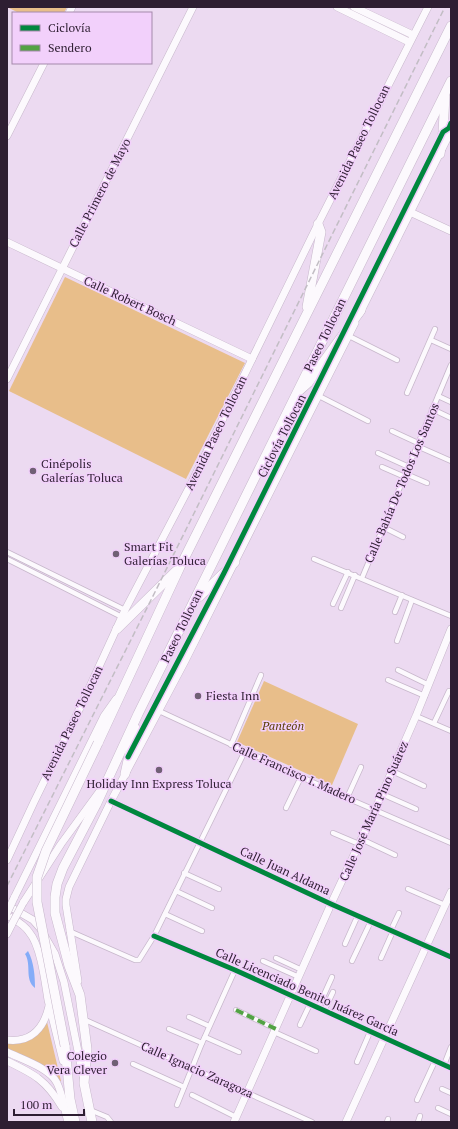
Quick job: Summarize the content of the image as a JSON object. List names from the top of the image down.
{
  "streets": {
    "highway": ["Paseo Tollocan"],
    "main road": [
      "Avenida Paseo Tollocan",
      "Calle Primero de Mayo",
      "Calle Robert Bosch",
      "Calle José María Pino Suárez"
    ],
    "street": [
      "Calle Bahía De Todos Los Santos",
      "Calle Francisco I. Madero",
      "Calle Juan Aldama",
      "Calle Licenciado Benito Juárez García",
      "Calle Ignacio Zaragoza"
    ],
    "cycle path": ["Ciclovía Tollocan"]
  },
  "crossings": [
    ["Avenida Paseo Tollocan", "Calle Robert Bosch"],
    ["Calle Primero de Mayo", "Calle Robert Bosch"],
    ["Calle Francisco I. Madero", "Calle José María Pino Suárez"],
    ["Calle José María Pino Suárez", "Calle Juan Aldama"],
    ["Calle José María Pino Suárez", "Calle Licenciado Benito Juárez García"],
    ["Calle José María Pino Suárez", "Calle Ignacio Zaragoza"]
  ],
  "parks": ["Panteón"],
  "places": [
    "Cinépolis Galerías Toluca",
    "Smart Fit Galerías Toluca",
    "Fiesta Inn",
    "Holiday Inn Express Toluca",
    "Colegio Vera Clever"
  ],
  "legend": ["Ciclovía", "Sendero"],
  "scale_bar": "100 m"
}
